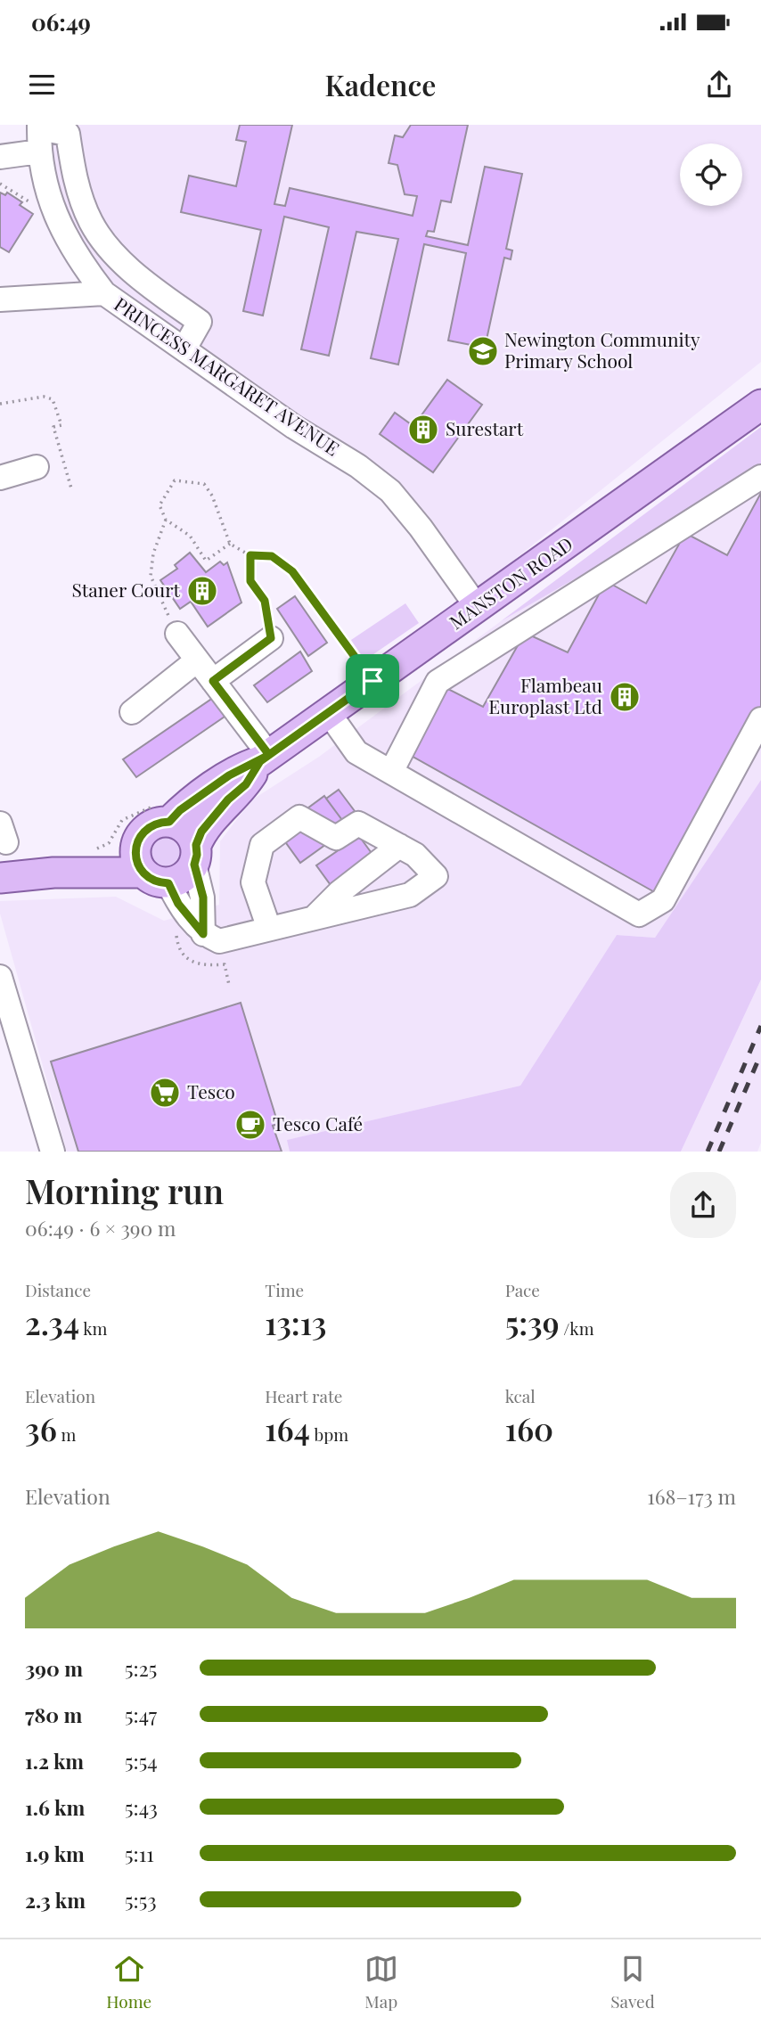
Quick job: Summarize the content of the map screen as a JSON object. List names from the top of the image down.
{
  "streets": {
    "main road": ["MANSTON ROAD"],
    "street": ["PRINCESS MARGARET AVENUE"]
  },
  "crossings": [
    ["PRINCESS MARGARET AVENUE", "MANSTON ROAD"]
  ],
  "places": {
    "school or university": ["Newington Community Primary School"],
    "building": ["Surestart", "Staner Court", "Flambeau Europlast Ltd"],
    "supermarket": ["Tesco"],
    "cafe": ["Tesco Café"]
  },
  "page": {
    "status": "06:49",
    "header": "Kadence",
    "heading": ["Morning run", "06:49 · 6 × 390 m"],
    "stats": [
      ["Distance", "2.34 km"],
      ["Time", "13:13"],
      ["Pace", "5:39 /km"],
      ["Elevation", "36 m"],
      ["Heart rate", "164 bpm"],
      ["kcal", "160"]
    ],
    "chart": ["Elevation", "168–173 m"],
    "list": [
      {
        "name": "390 m",
        "note": "5:25"
      },
      {
        "name": "780 m",
        "note": "5:47"
      },
      {
        "name": "1.2 km",
        "note": "5:54"
      },
      {
        "name": "1.6 km",
        "note": "5:43"
      },
      {
        "name": "1.9 km",
        "note": "5:11"
      },
      {
        "name": "2.3 km",
        "note": "5:53"
      }
    ],
    "tabs": ["Home", "Map", "Saved"]
  }
}
